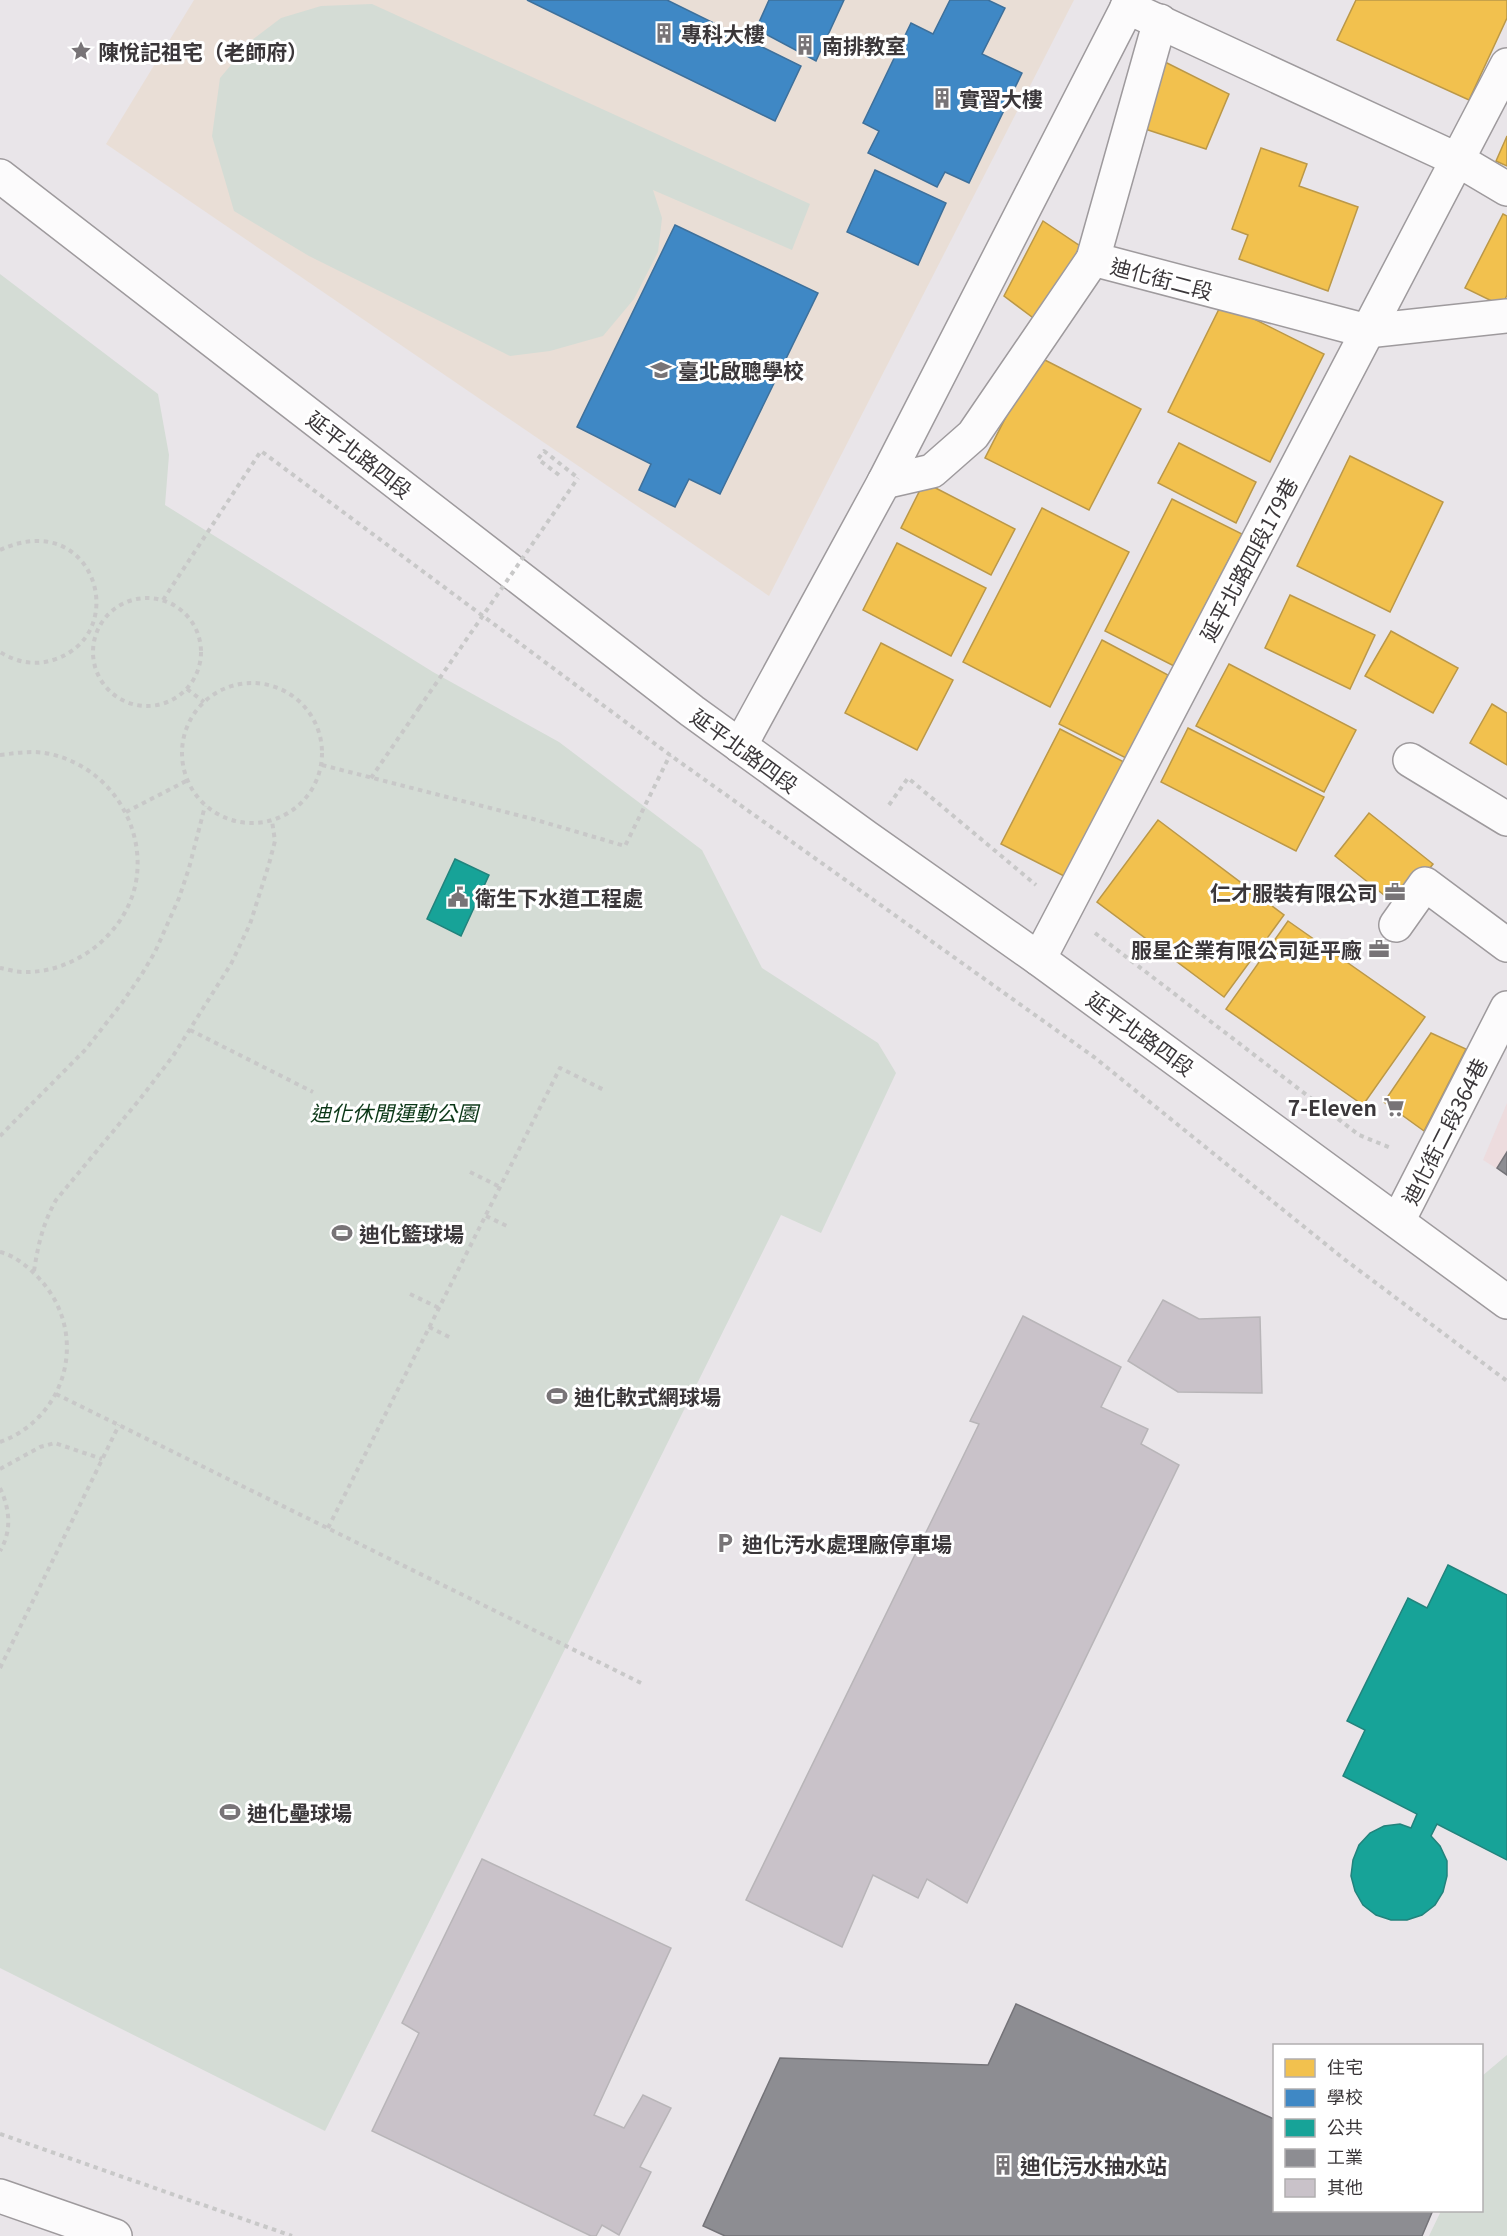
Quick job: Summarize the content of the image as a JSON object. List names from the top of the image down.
{
  "streets": {
    "street": [
      "迪化街二段",
      "延平北路四段",
      "延平北路四段179巷",
      "迪化街二段364巷"
    ]
  },
  "crossings": [
    ["迪化街二段", "延平北路四段179巷"],
    ["延平北路四段", "延平北路四段179巷"],
    ["延平北路四段", "迪化街二段364巷"]
  ],
  "parks": ["迪化休閒運動公園"],
  "places": {
    "building": [
      "專科大樓",
      "南排教室",
      "實習大樓",
      "迪化污水抽水站"
    ],
    "place": ["陳悅記祖宅（老師府）"],
    "school or university": ["臺北啟聰學校"],
    "office": ["仁才服裝有限公司", "服星企業有限公司延平廠"],
    "public building": ["衛生下水道工程處"],
    "supermarket": ["7-Eleven"],
    "sports": ["迪化籃球場", "迪化軟式網球場", "迪化壘球場"],
    "parking": ["迪化汚水處理廠停車場"]
  },
  "legend": [
    "住宅",
    "學校",
    "公共",
    "工業",
    "其他"
  ]
}
